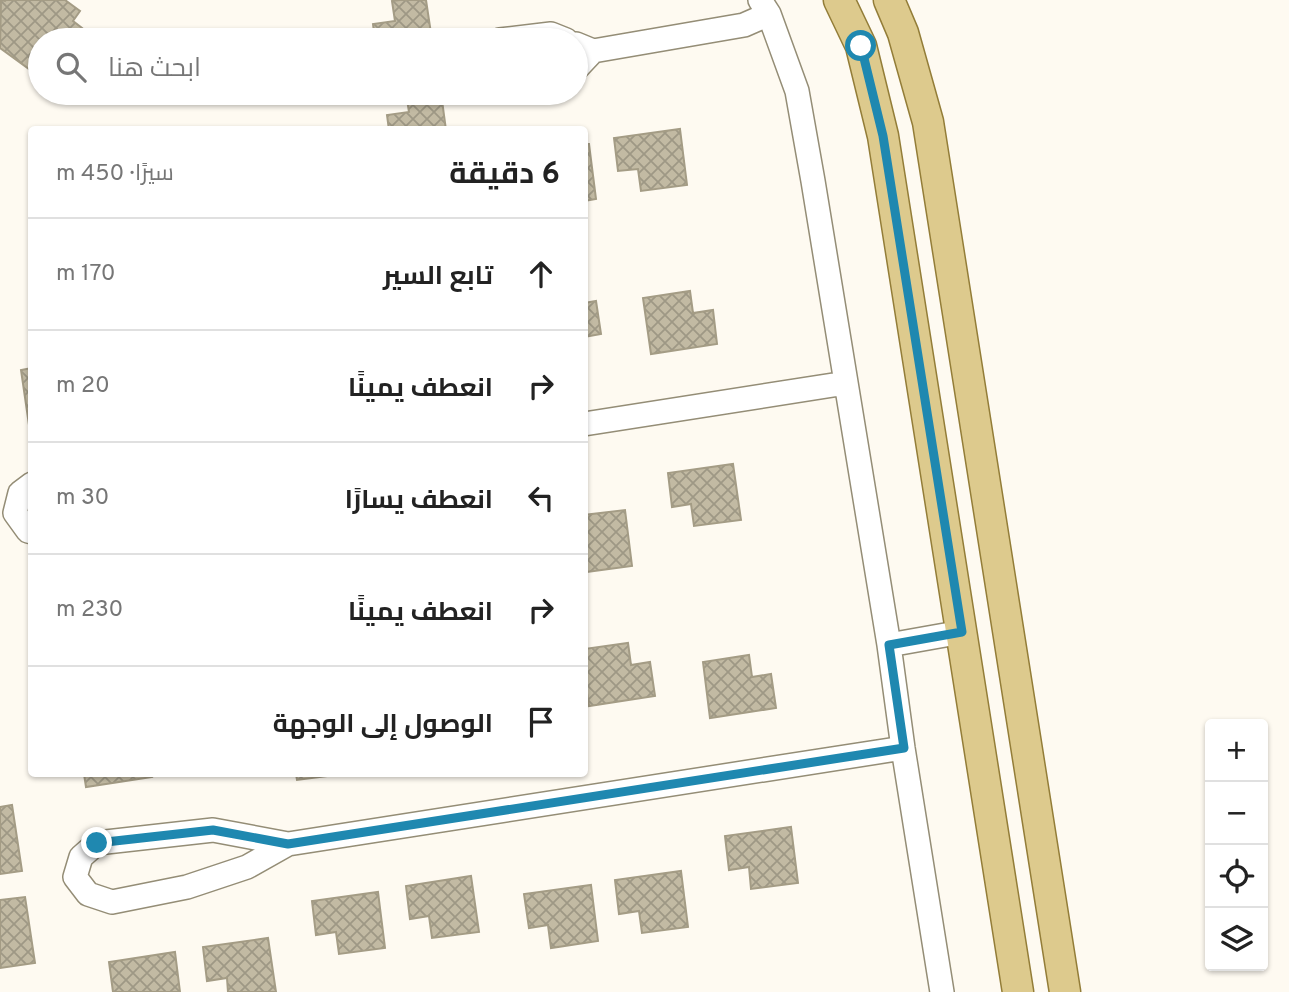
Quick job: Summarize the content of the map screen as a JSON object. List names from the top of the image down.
{
  "page": {
    "search": "ابحث هنا",
    "heading": ["6 دقيقة", "سيرًا · 450 m"],
    "list": [
      ["تابع السير", "170 m"],
      ["انعطف يمينًا", "20 m"],
      ["انعطف يسارًا", "30 m"],
      ["انعطف يمينًا", "230 m"],
      "الوصول إلى الوجهة"
    ],
    "map_buttons": ["+", "−"]
  }
}
